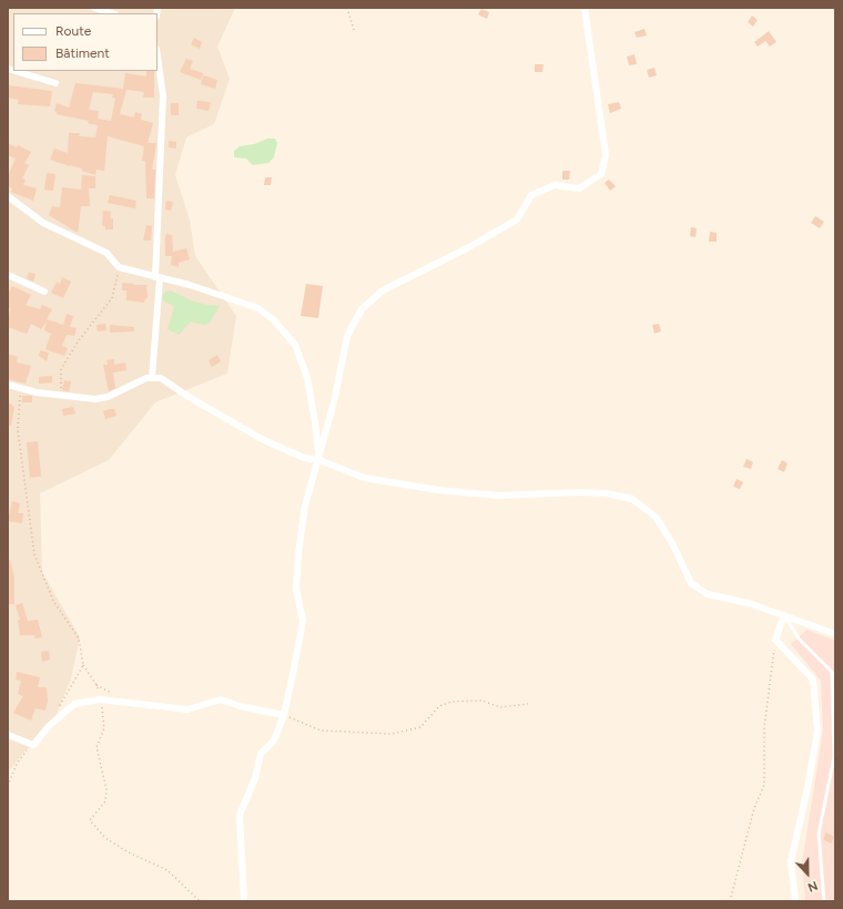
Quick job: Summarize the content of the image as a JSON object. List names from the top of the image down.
{
  "legend": ["Route", "Bâtiment"],
  "north": "bottom"
}
